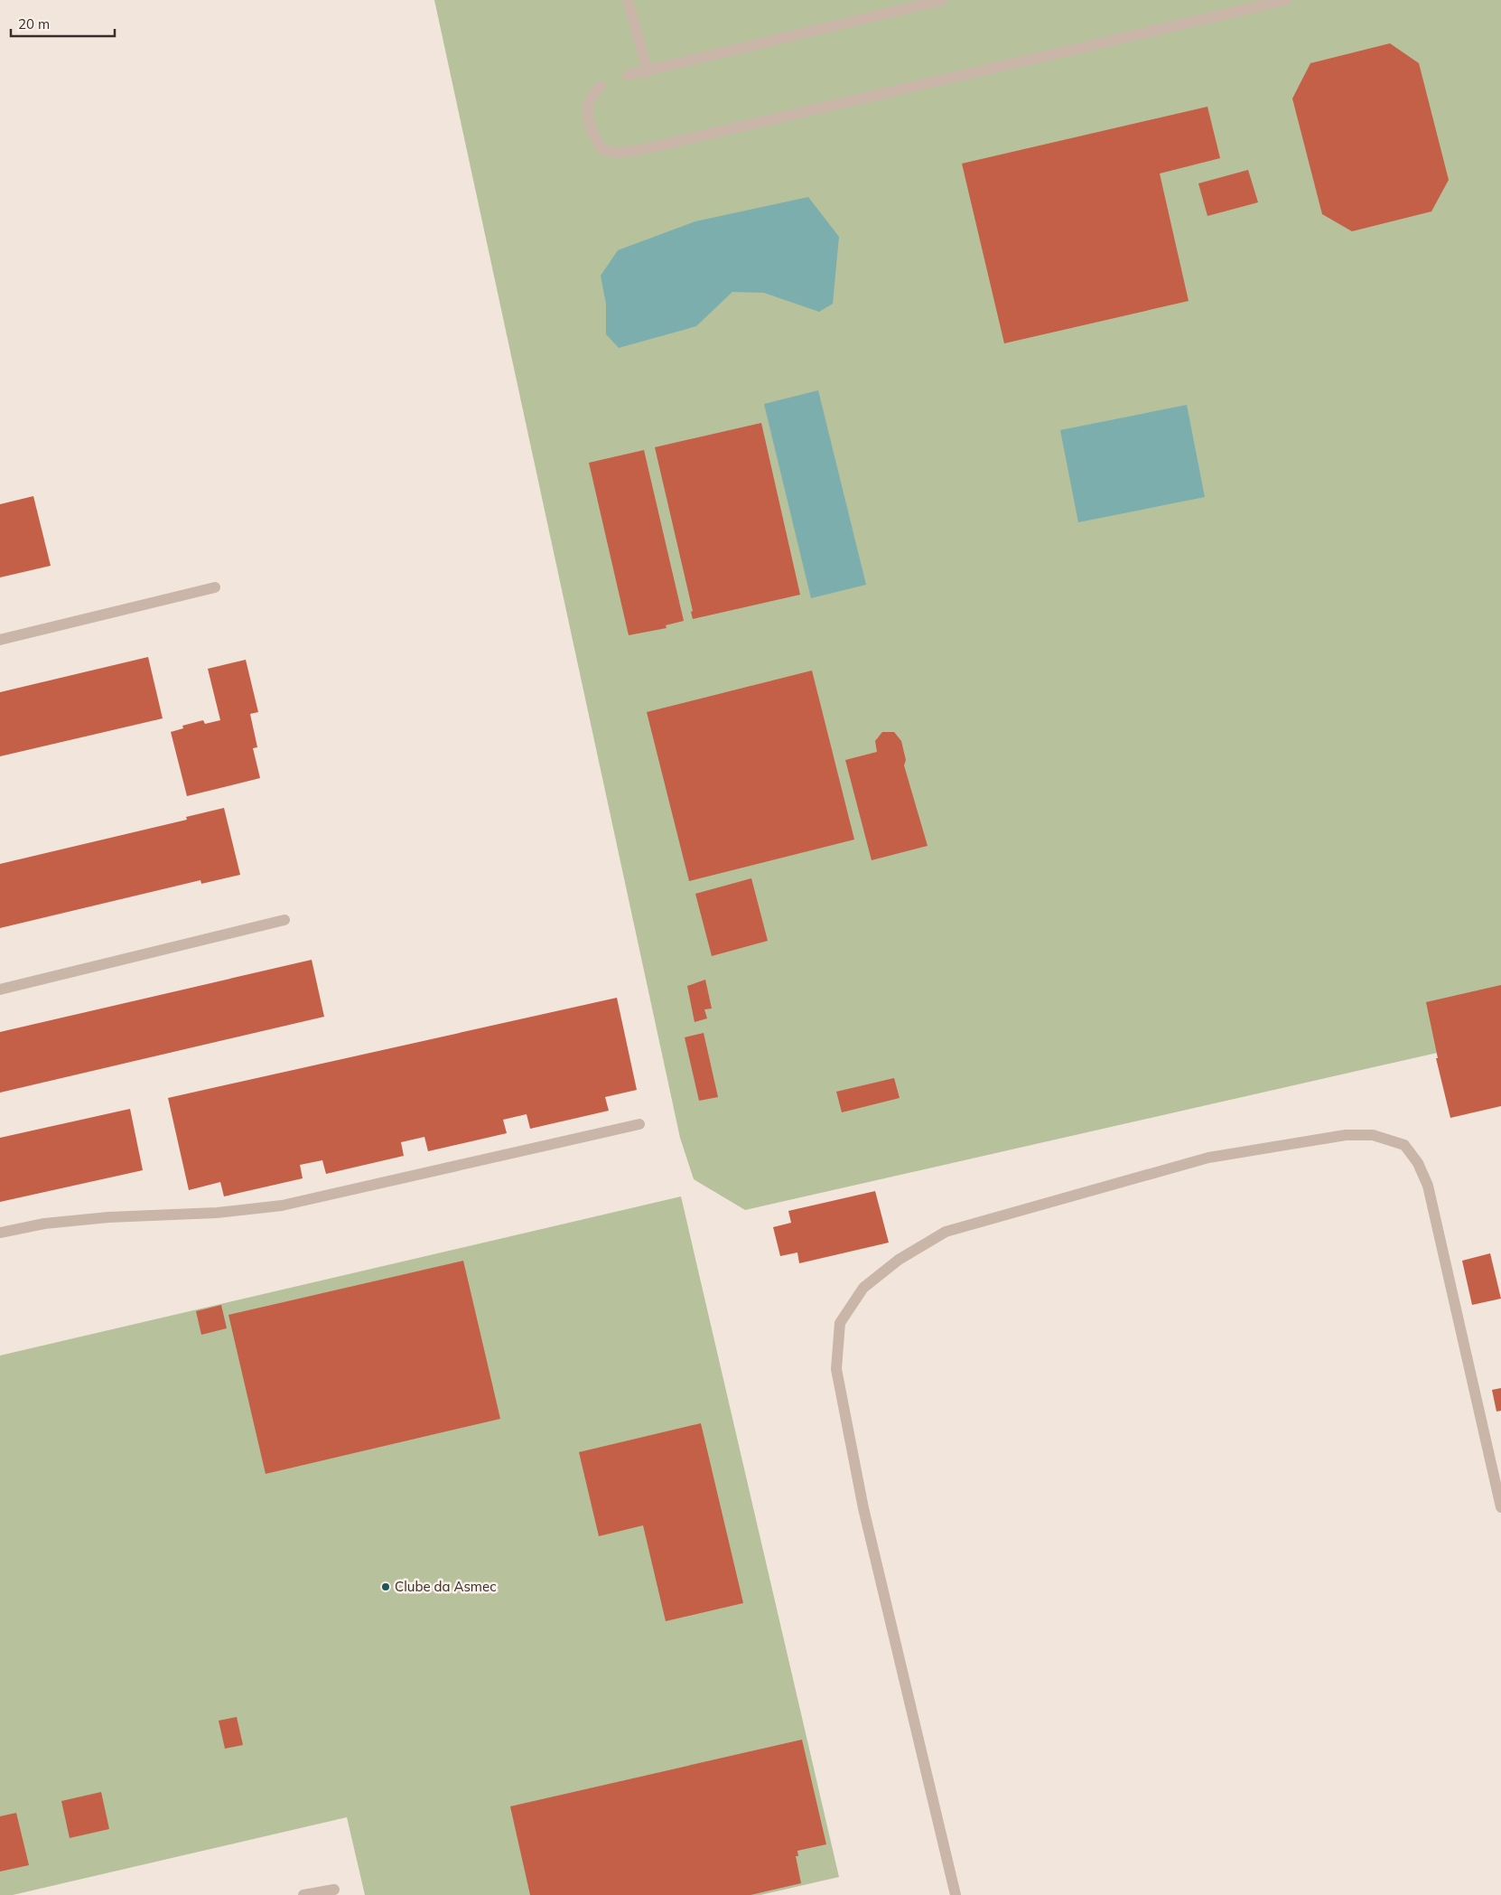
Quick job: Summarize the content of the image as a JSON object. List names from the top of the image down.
{
  "places": ["Clube da Asmec"],
  "scale_bar": "20 m"
}
